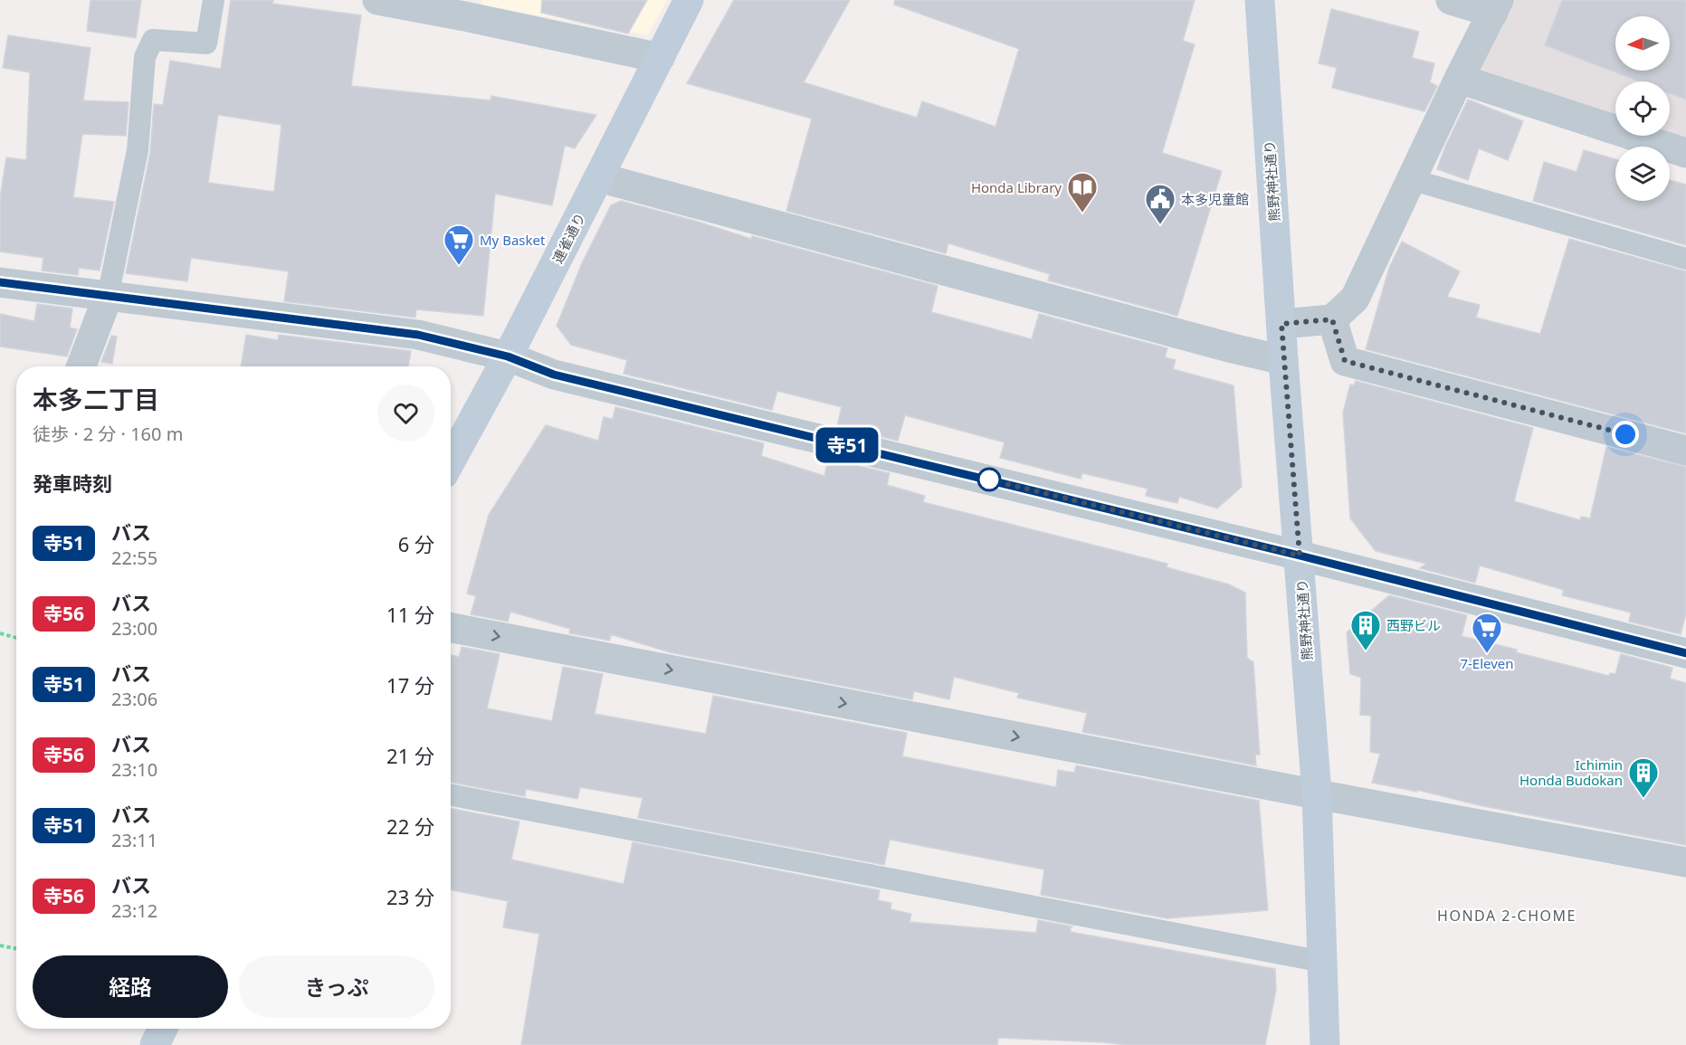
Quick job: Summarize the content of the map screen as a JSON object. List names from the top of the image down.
{
  "streets": {
    "main road": ["熊野神社通り", "連雀通り"]
  },
  "districts": ["HONDA 2-CHOME"],
  "places": {
    "library": ["Honda Library"],
    "public building": ["本多児童館"],
    "supermarket": ["My Basket", "7-Eleven"],
    "building": ["西野ビル", "Ichimin Honda Budokan"]
  },
  "lines": ["bus line 寺51"],
  "north": "left",
  "page": {
    "on_map": "寺51",
    "heading": [
      ["本多二丁目", "徒歩 · 2 分 · 160 m"],
      "発車時刻"
    ],
    "list": [
      {
        "mark": "寺51",
        "name": "バス",
        "note": "22:55",
        "value": "6 分"
      },
      {
        "mark": "寺56",
        "name": "バス",
        "note": "23:00",
        "value": "11 分"
      },
      {
        "mark": "寺51",
        "name": "バス",
        "note": "23:06",
        "value": "17 分"
      },
      {
        "mark": "寺56",
        "name": "バス",
        "note": "23:10",
        "value": "21 分"
      },
      {
        "mark": "寺51",
        "name": "バス",
        "note": "23:11",
        "value": "22 分"
      },
      {
        "mark": "寺56",
        "name": "バス",
        "note": "23:12",
        "value": "23 分"
      }
    ],
    "buttons": ["経路", "きっぷ"]
  }
}
